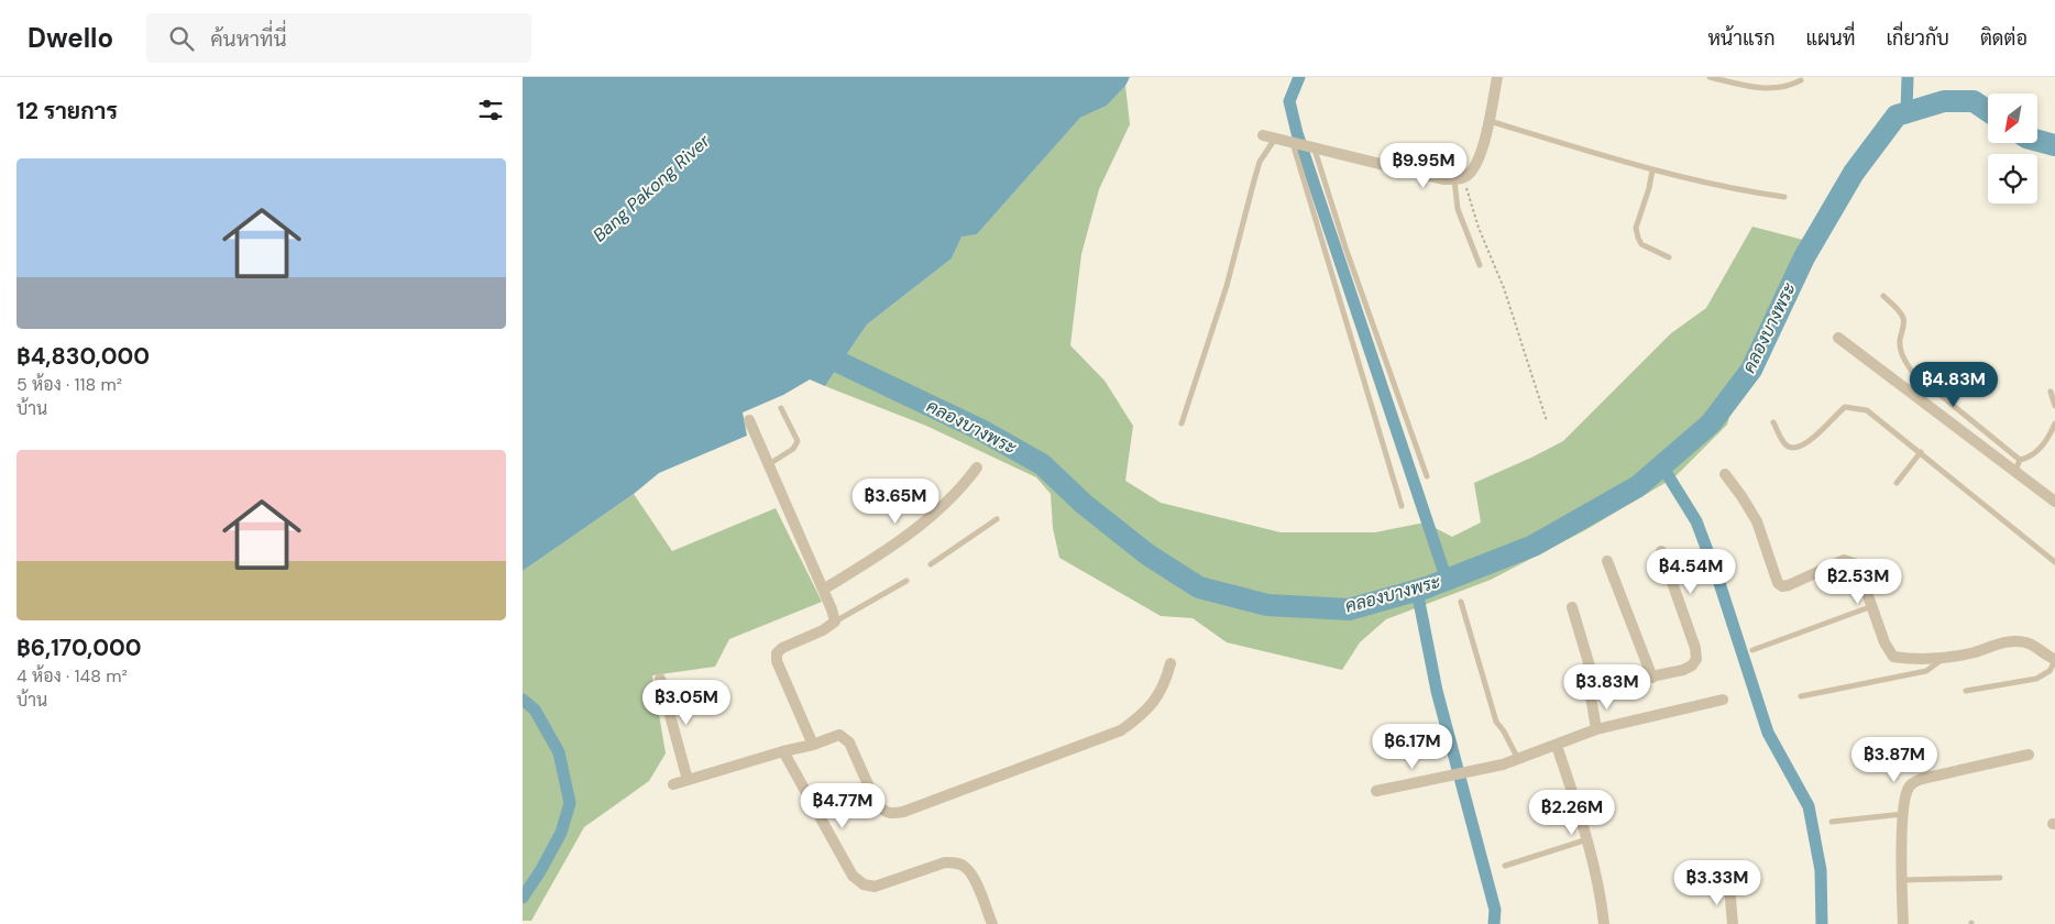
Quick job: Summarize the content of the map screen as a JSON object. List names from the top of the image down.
{
  "water": ["Bang Pakong River", "คลองบางพระ"],
  "north": "bottom left",
  "page": {
    "header": "Dwello",
    "search": "ค้นหาที่นี่",
    "nav": [
      "หน้าแรก",
      "แผนที่",
      "เกี่ยวกับ",
      "ติดต่อ"
    ],
    "heading": "12 รายการ",
    "list": [
      {
        "name": "฿4,830,000",
        "note": "5 ห้อง · 118 m² · บ้าน"
      },
      {
        "name": "฿6,170,000",
        "note": "4 ห้อง · 148 m² · บ้าน"
      }
    ],
    "price": [
      "฿9.95M",
      "฿4.83M",
      "฿3.65M",
      "฿4.54M",
      "฿2.53M",
      "฿3.83M",
      "฿3.05M",
      "฿6.17M",
      "฿3.87M",
      "฿4.77M",
      "฿2.26M",
      "฿3.33M"
    ]
  }
}
